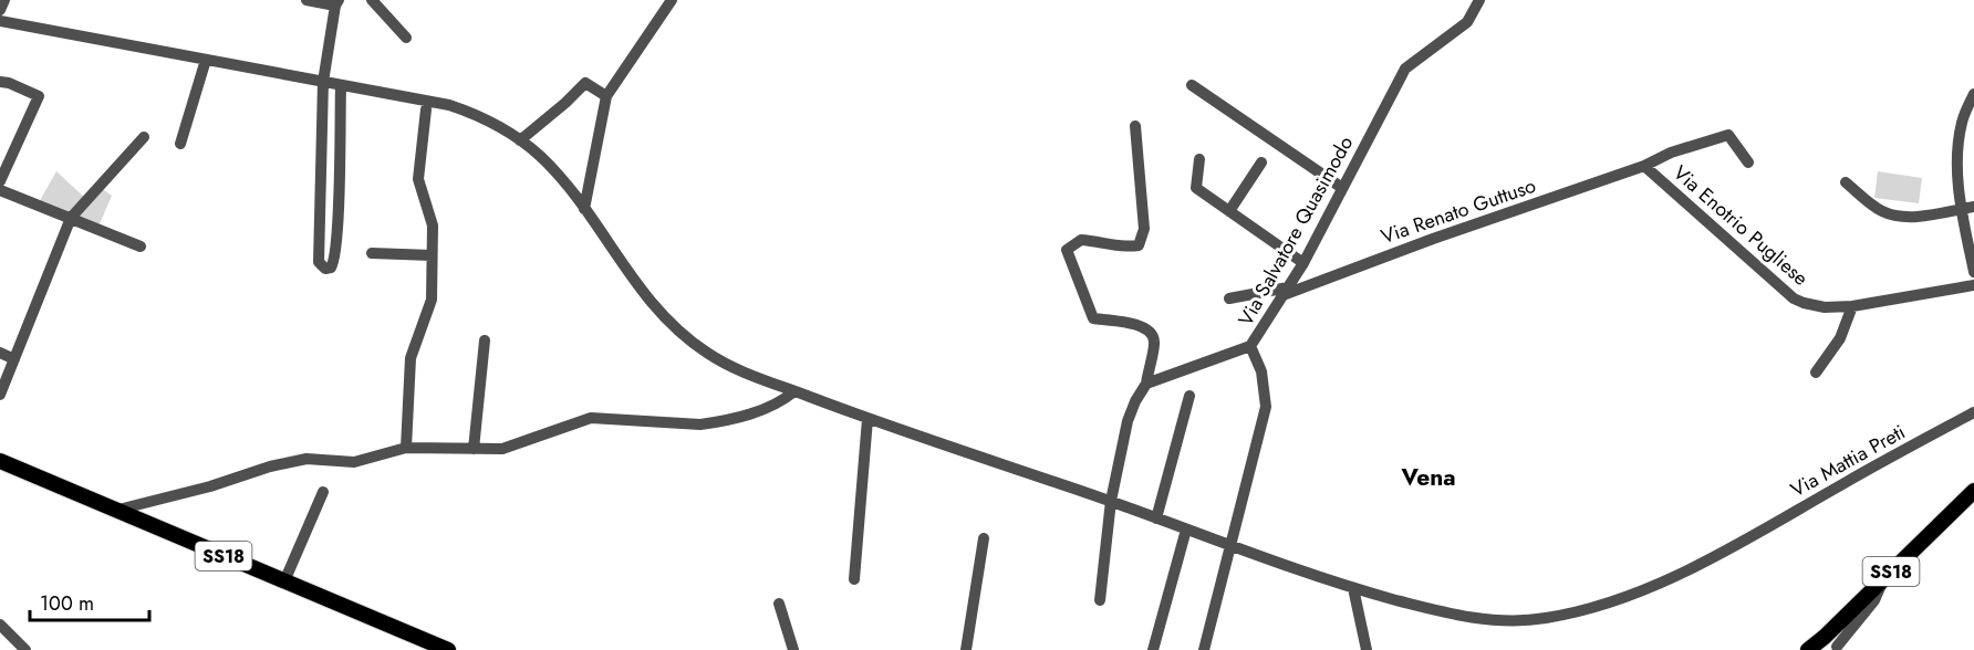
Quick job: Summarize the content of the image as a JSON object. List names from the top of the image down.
{
  "streets": {
    "main road": ["SS18"],
    "street": [
      "Via Renato Guttuso",
      "Via Enotrio Pugliese",
      "Via Salvatore Quasimodo",
      "Via Mattia Preti"
    ]
  },
  "crossings": [
    ["Via Renato Guttuso", "Via Enotrio Pugliese"],
    ["Via Renato Guttuso", "Via Salvatore Quasimodo"]
  ],
  "districts": ["Vena"],
  "scale_bar": "100 m"
}
